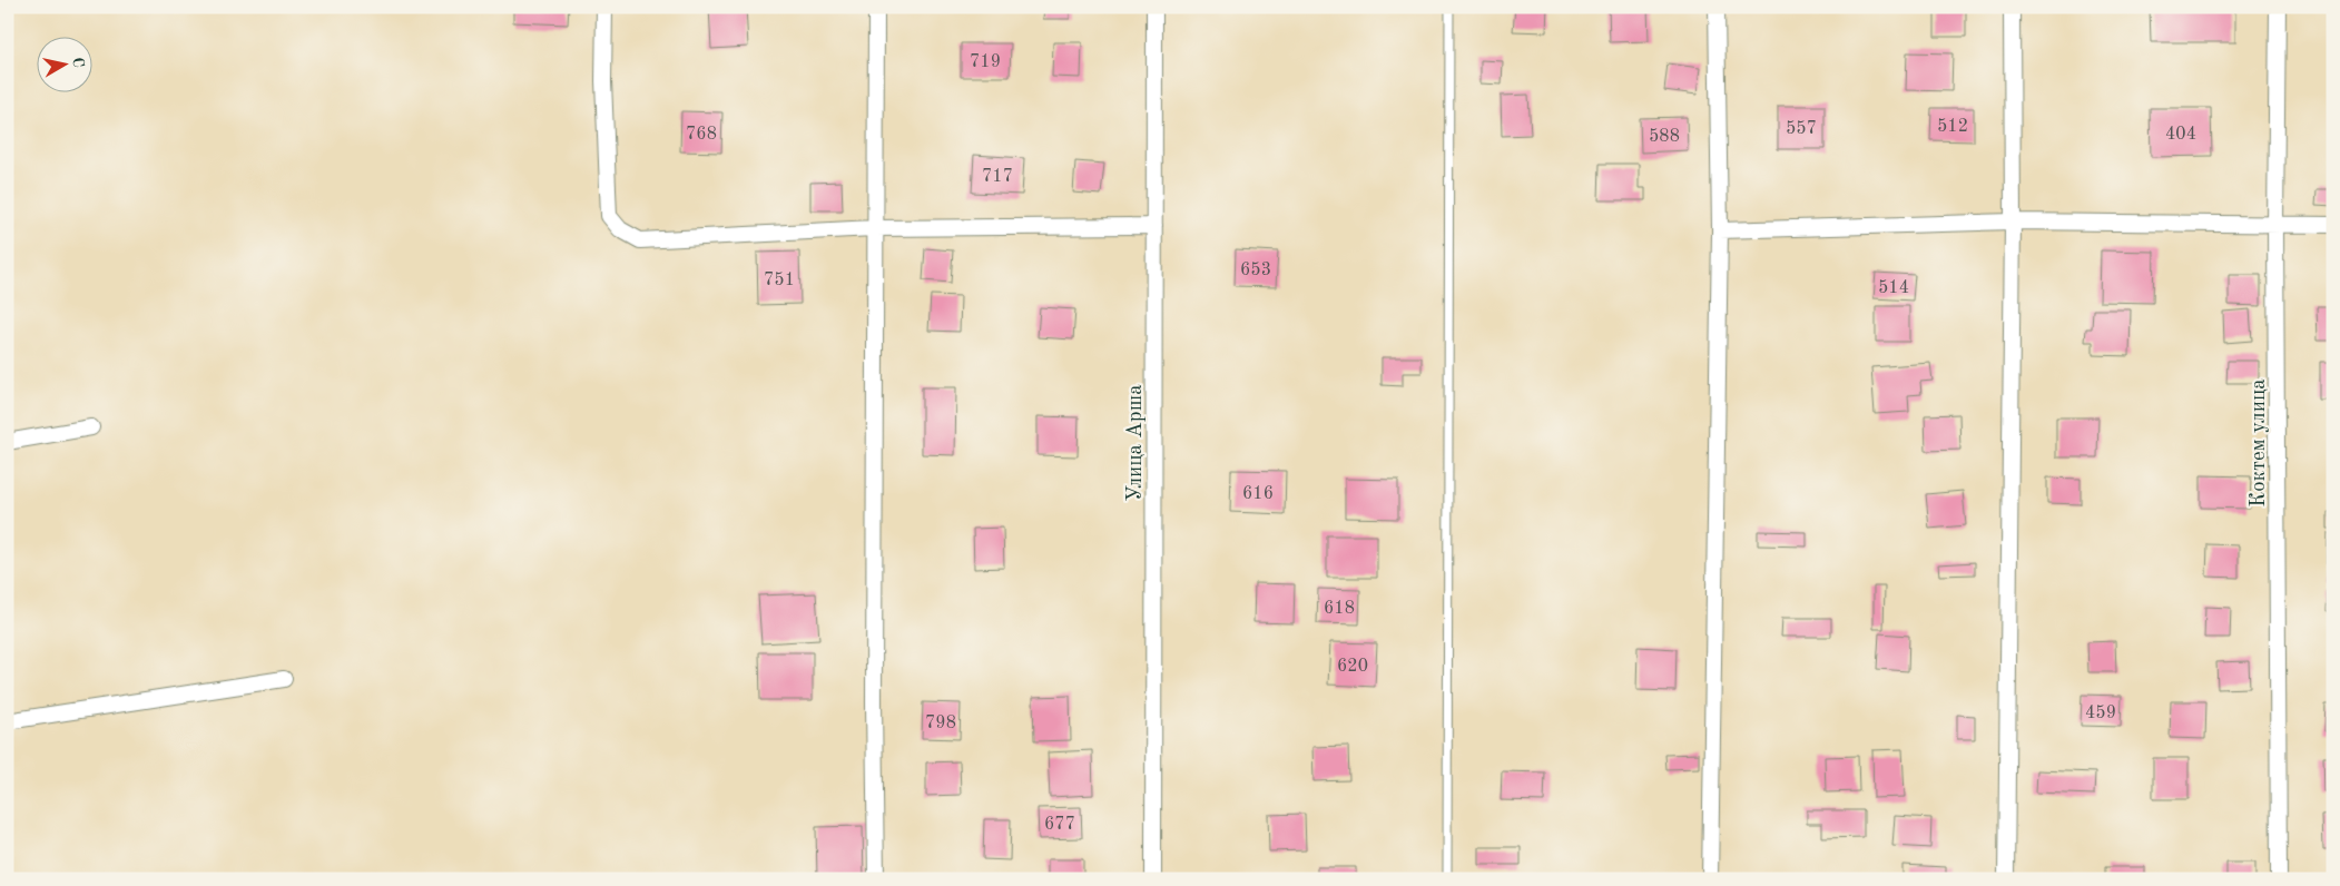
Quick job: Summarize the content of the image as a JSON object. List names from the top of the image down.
{
  "streets": {
    "street": ["Улица Арша", "Коктем улица"]
  },
  "house_numbers": [
    "719",
    "512",
    "557",
    "768",
    "404",
    "588",
    "717",
    "653",
    "751",
    "514",
    "616",
    "618",
    "620",
    "459",
    "798",
    "677"
  ],
  "north": "right"
}
